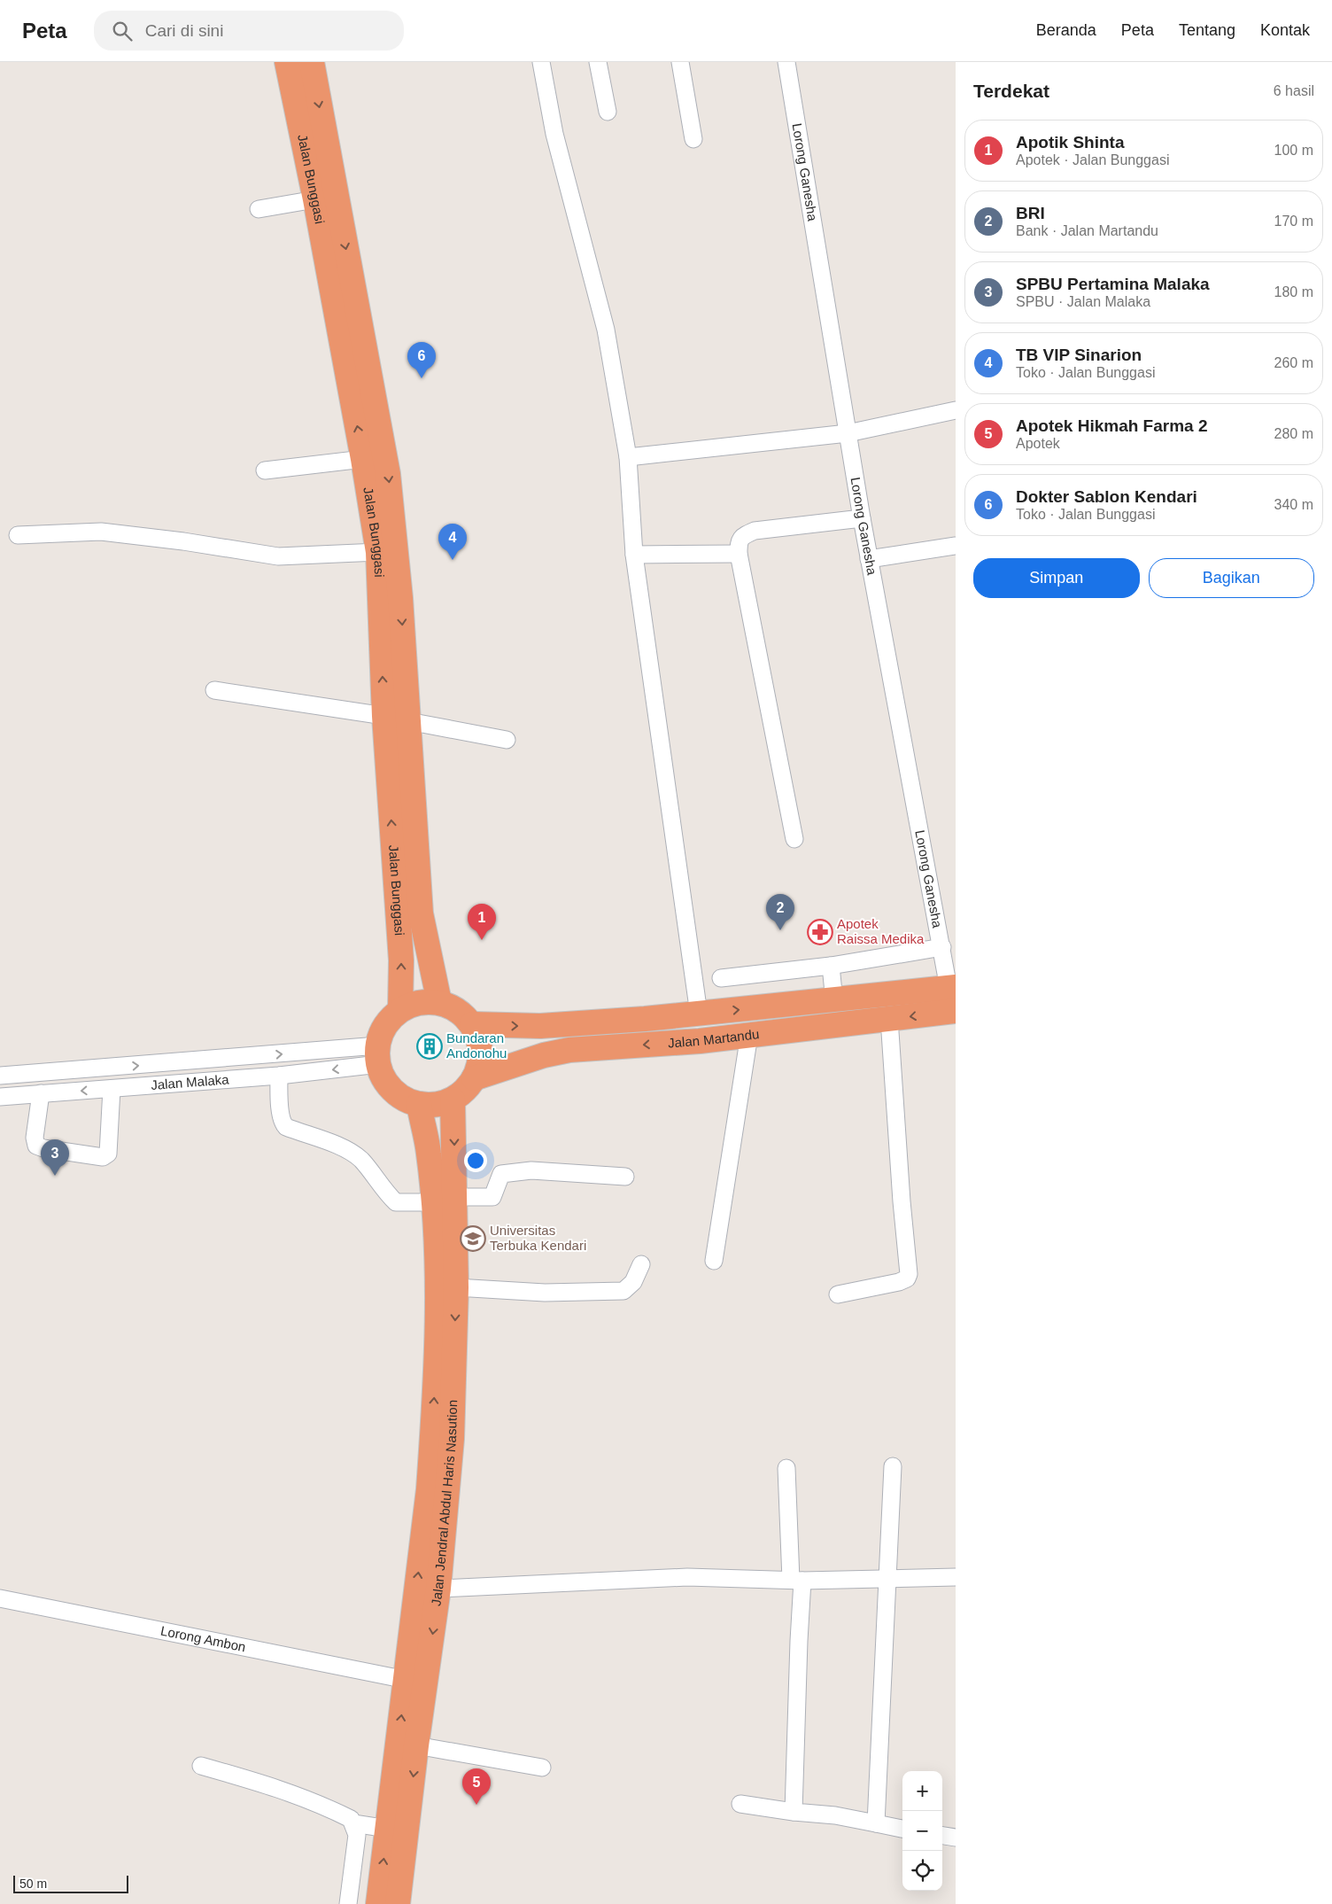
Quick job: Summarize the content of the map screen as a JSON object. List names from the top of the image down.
{
  "streets": {
    "highway": ["Jalan Bunggasi", "Jalan Martandu", "Jalan Jendral Abdul Haris Nasution"],
    "street": ["Lorong Ganesha", "Jalan Malaka", "Lorong Ambon"]
  },
  "crossings": [
    ["Lorong Ganesha", "Jalan Martandu"],
    ["Jalan Bunggasi", "Jalan Martandu"],
    ["Jalan Bunggasi", "Jalan Malaka"],
    ["Jalan Bunggasi", "Jalan Jendral Abdul Haris Nasution"],
    ["Jalan Martandu", "Jalan Malaka"],
    ["Jalan Martandu", "Jalan Jendral Abdul Haris Nasution"],
    ["Jalan Malaka", "Jalan Jendral Abdul Haris Nasution"],
    ["Jalan Jendral Abdul Haris Nasution", "Lorong Ambon"]
  ],
  "places": {
    "pharmacy": ["Apotek Raissa Medika"],
    "building": ["Bundaran Andonohu"],
    "school or university": ["Universitas Terbuka Kendari"]
  },
  "scale_bar": "50 m",
  "page": {
    "header": "Peta",
    "search": "Cari di sini",
    "nav": [
      "Beranda",
      "Peta",
      "Tentang",
      "Kontak"
    ],
    "heading": ["Terdekat", "6 hasil"],
    "list": [
      {
        "mark": "1",
        "name": "Apotik Shinta",
        "note": "Apotek · Jalan Bunggasi",
        "value": "100 m"
      },
      {
        "mark": "2",
        "name": "BRI",
        "note": "Bank · Jalan Martandu",
        "value": "170 m"
      },
      {
        "mark": "3",
        "name": "SPBU Pertamina Malaka",
        "note": "SPBU · Jalan Malaka",
        "value": "180 m"
      },
      {
        "mark": "4",
        "name": "TB VIP Sinarion",
        "note": "Toko · Jalan Bunggasi",
        "value": "260 m"
      },
      {
        "mark": "5",
        "name": "Apotek Hikmah Farma 2",
        "note": "Apotek",
        "value": "280 m"
      },
      {
        "mark": "6",
        "name": "Dokter Sablon Kendari",
        "note": "Toko · Jalan Bunggasi",
        "value": "340 m"
      }
    ],
    "pins": [
      "6",
      "4",
      "2",
      "1",
      "3",
      "5"
    ],
    "buttons": ["Simpan", "Bagikan"],
    "map_buttons": ["+", "−"],
    "scale": "50 m"
  }
}
